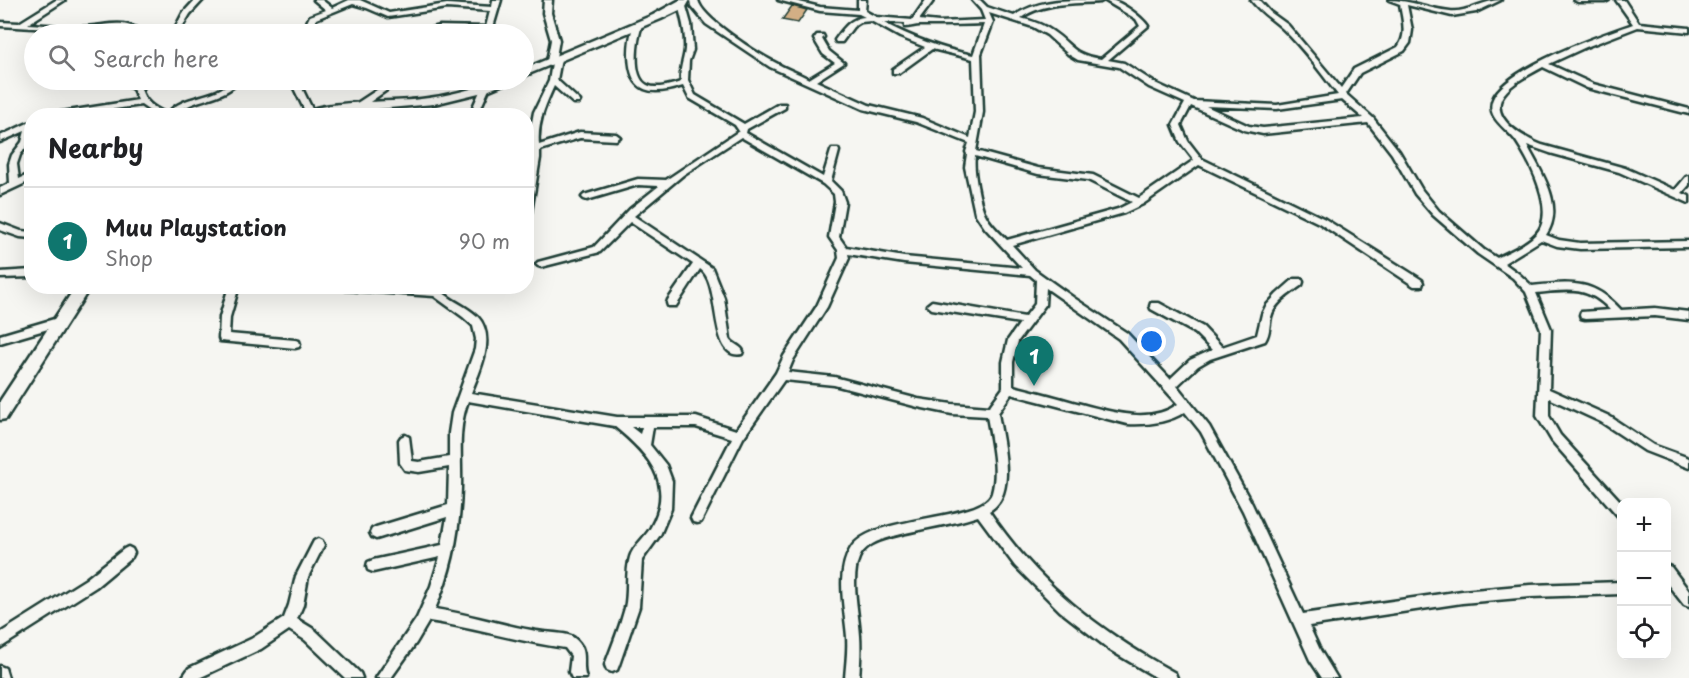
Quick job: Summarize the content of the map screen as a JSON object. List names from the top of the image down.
{
  "page": {
    "search": "Search here",
    "heading": "Nearby",
    "list": [
      {
        "mark": "1",
        "name": "Muu Playstation",
        "note": "Shop",
        "value": "90 m"
      }
    ],
    "pins": "1",
    "map_buttons": ["+", "−"]
  }
}
